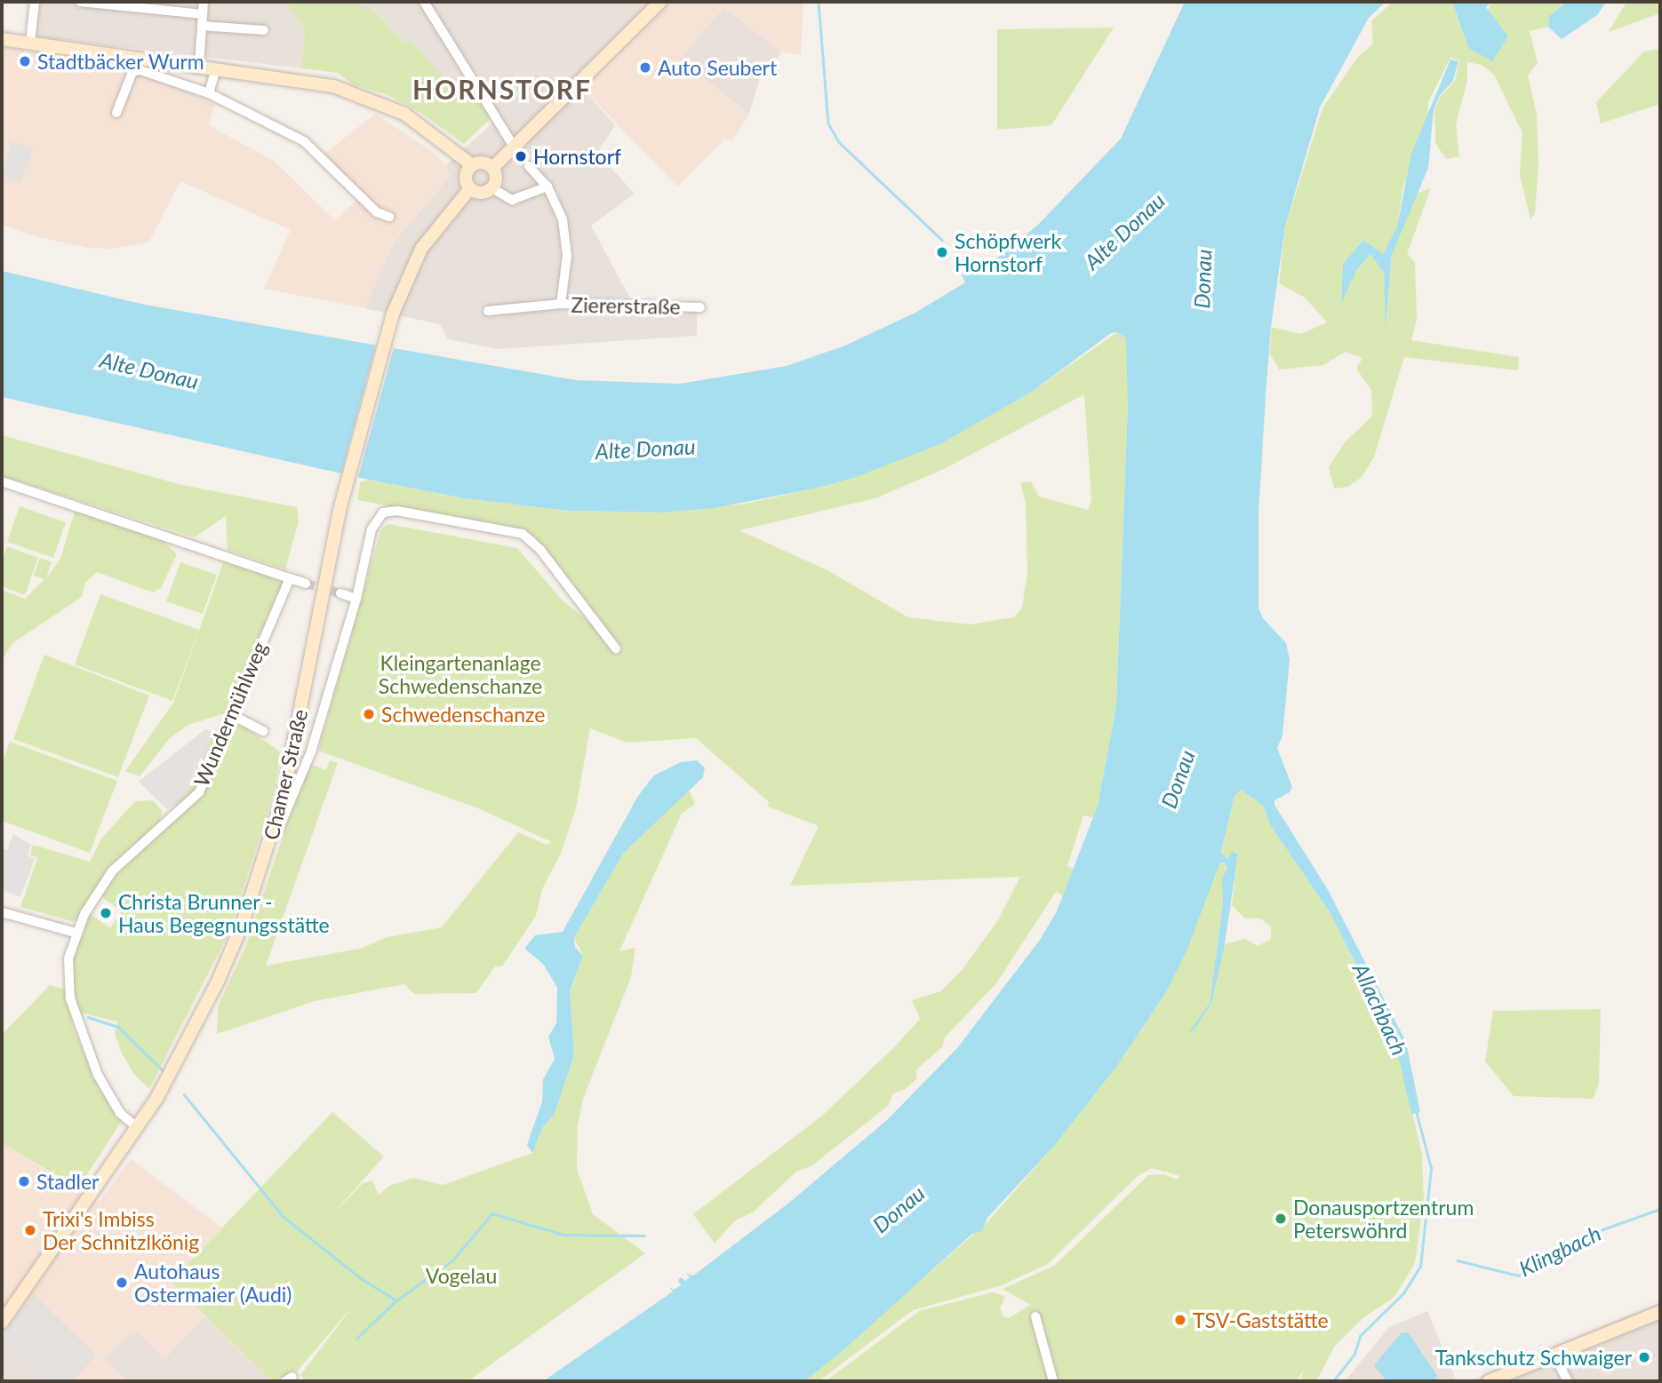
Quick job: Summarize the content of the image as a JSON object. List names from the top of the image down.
{
  "streets": {
    "main road": ["Chamer Straße"],
    "street": ["Ziererstraße", "Wundermühlweg"]
  },
  "crossings": [
    ["Wundermühlweg", "Chamer Straße"]
  ],
  "districts": ["HORNSTORF"],
  "water": [
    "Alte Donau",
    "Donau",
    "Allachbach",
    "Klingbach"
  ],
  "parks": ["Kleingartenanlage Schwedenschanze", "Vogelau"],
  "places": [
    "Stadtbäcker Wurm",
    "Auto Seubert",
    "Hornstorf",
    "Schöpfwerk Hornstorf",
    "Schwedenschanze",
    "Christa Brunner - Haus Begegnungsstätte",
    "Stadler",
    "Donausportzentrum Peterswöhrd",
    "Trixi's Imbiss Der Schnitzlkönig",
    "Autohaus Ostermaier (Audi)",
    "TSV-Gaststätte",
    "Tankschutz Schwaiger"
  ]
}
